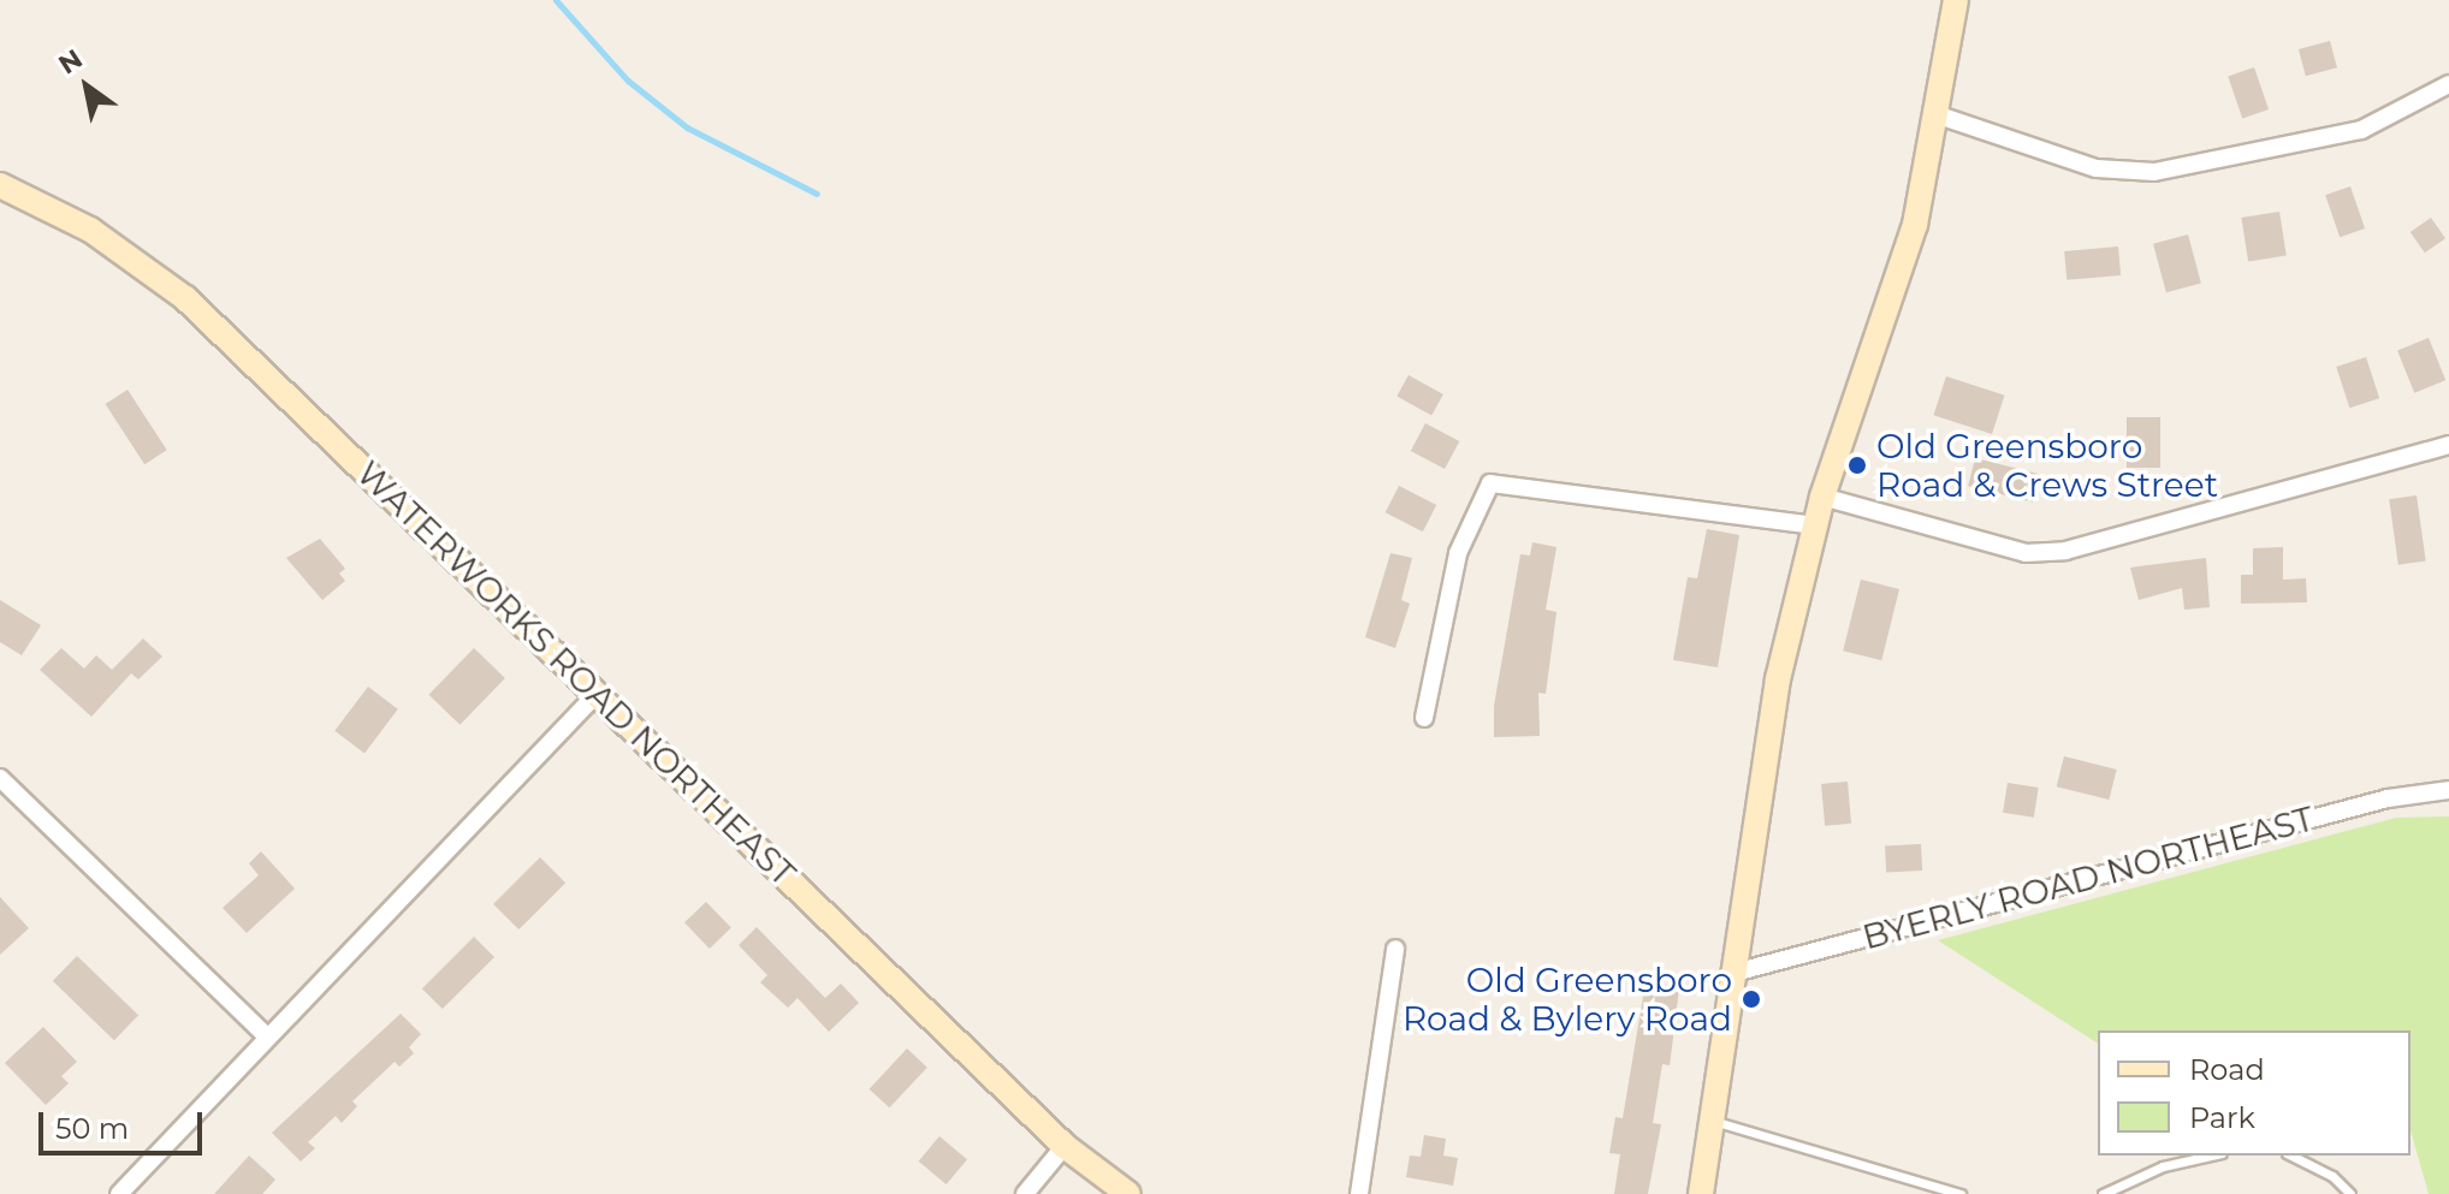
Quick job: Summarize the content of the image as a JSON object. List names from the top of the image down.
{
  "streets": {
    "street": ["WATERWORKS ROAD NORTHEAST", "BYERLY ROAD NORTHEAST"]
  },
  "places": ["Old Greensboro Road & Crews Street", "Old Greensboro Road & Bylery Road"],
  "legend": ["Road", "Park"],
  "scale_bar": "50 m",
  "north": "top left"
}
